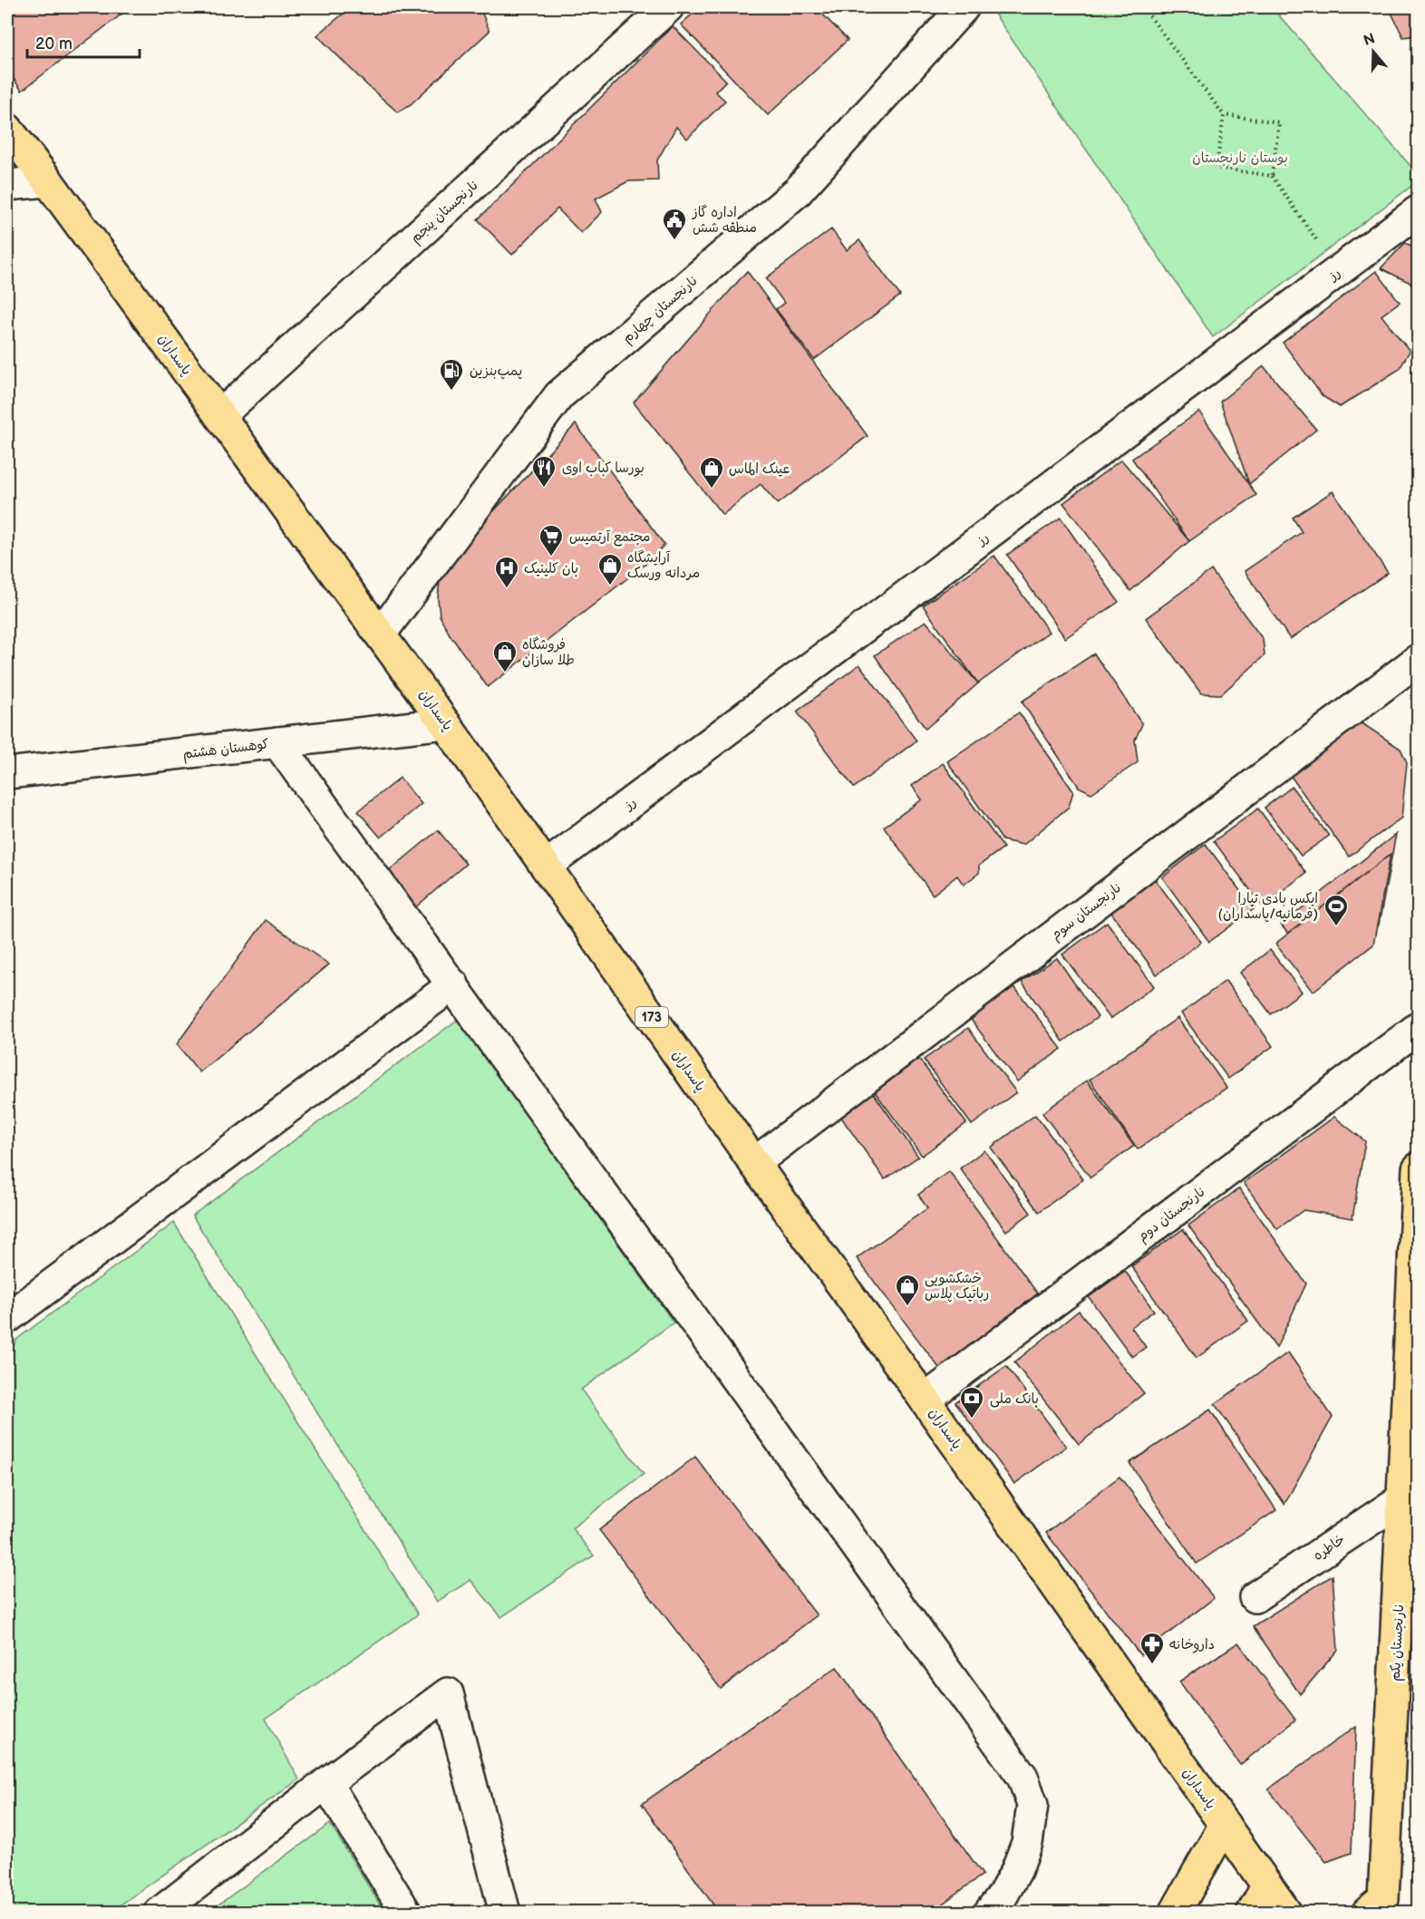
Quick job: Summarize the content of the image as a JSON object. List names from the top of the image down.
{
  "streets": {
    "main road": ["پاسداران", "173", "نارنجستان یکم"],
    "street": [
      "نارنجستان پنجم",
      "رز",
      "نارنجستان چهارم",
      "کوهستان هشتم",
      "نارنجستان سوم",
      "نارنجستان دوم",
      "خاطره"
    ]
  },
  "crossings": [
    ["نارنجستان پنجم", "پاسداران"],
    ["رز", "پاسداران"],
    ["نارنجستان چهارم", "پاسداران"],
    ["پاسداران", "کوهستان هشتم"],
    ["پاسداران", "نارنجستان سوم"],
    ["پاسداران", "نارنجستان دوم"],
    ["خاطره", "نارنجستان یکم"]
  ],
  "parks": ["بوستان نارنجستان"],
  "places": {
    "public building": ["اداره گاز منطقه شش"],
    "fuel station": ["پمپ‌بنزین"],
    "restaurant": ["بورسا کباب اوی"],
    "shop": [
      "عینک الماس",
      "آرایشگاه مردانه ورسک",
      "فروشگاه طلا سازان",
      "خشکشویی رباتیک پلاس"
    ],
    "supermarket": ["مجتمع آرتمیس"],
    "hospital": ["بان کلینیک"],
    "sports": ["ایکس بادی تیارا (فرمانیه/پاسداران)"],
    "bank": ["بانک ملی"],
    "pharmacy": ["داروخانه"]
  },
  "scale_bar": "20 m",
  "north": "top"
}
